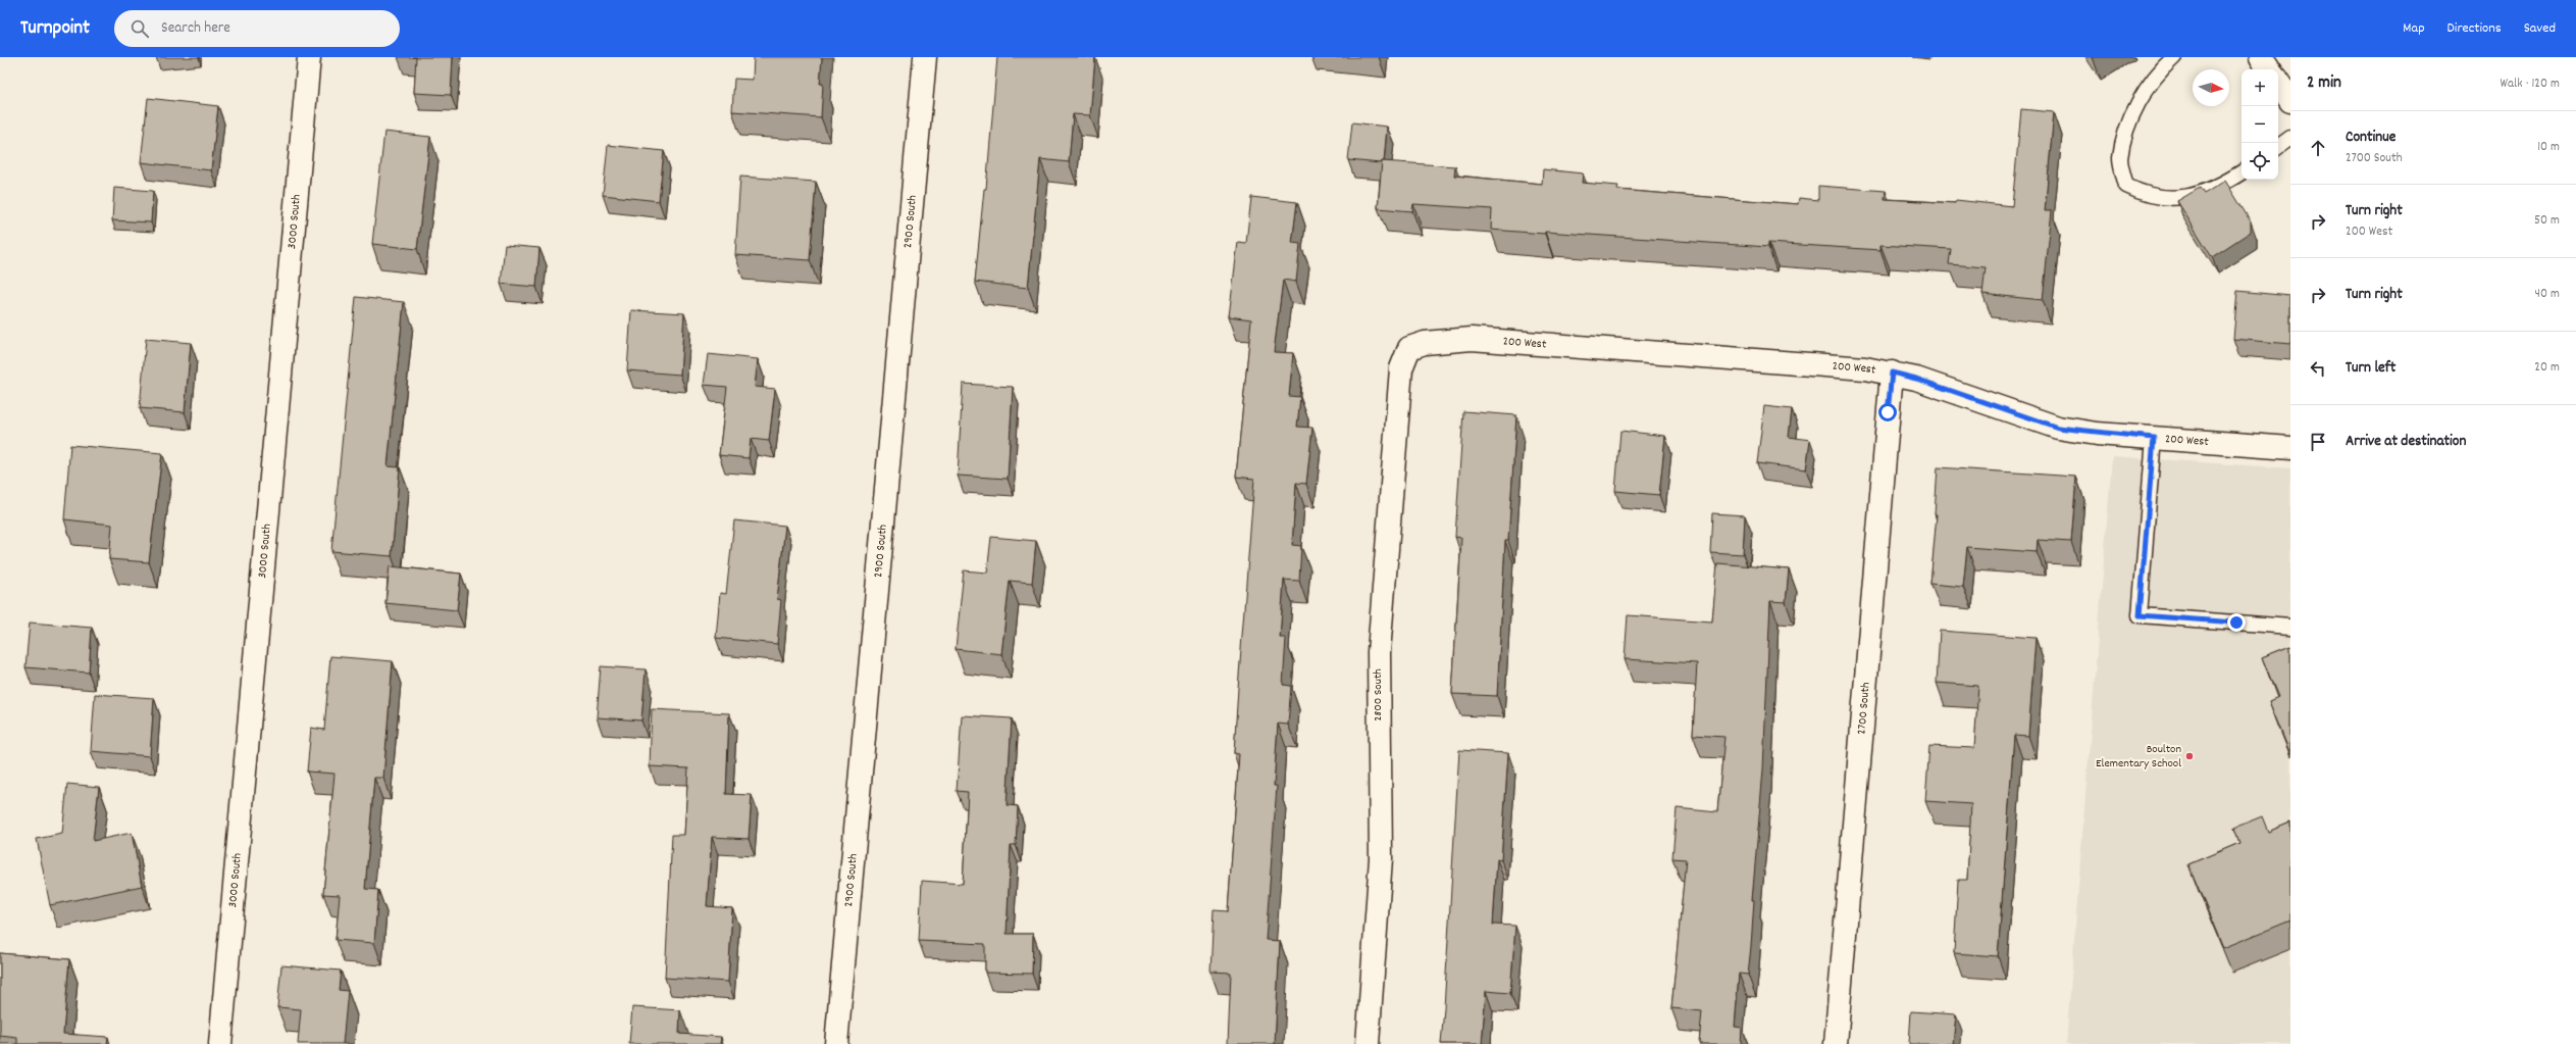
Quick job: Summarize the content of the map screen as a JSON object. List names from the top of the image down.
{
  "streets": {
    "street": [
      "3000 South",
      "2900 South",
      "200 West",
      "2800 South",
      "2700 South"
    ]
  },
  "crossings": [
    ["200 West", "2800 South"],
    ["200 West", "2700 South"]
  ],
  "places": ["Boulton Elementary School"],
  "north": "right",
  "page": {
    "header": "Turnpoint",
    "search": "Search here",
    "nav": ["Map", "Directions", "Saved"],
    "heading": ["2 min", "Walk · 120 m"],
    "map_buttons": ["+", "−"],
    "list": [
      ["Continue", "2700 South", "10 m"],
      ["Turn right", "200 West", "50 m"],
      ["Turn right", "40 m"],
      ["Turn left", "20 m"],
      "Arrive at destination"
    ]
  }
}
